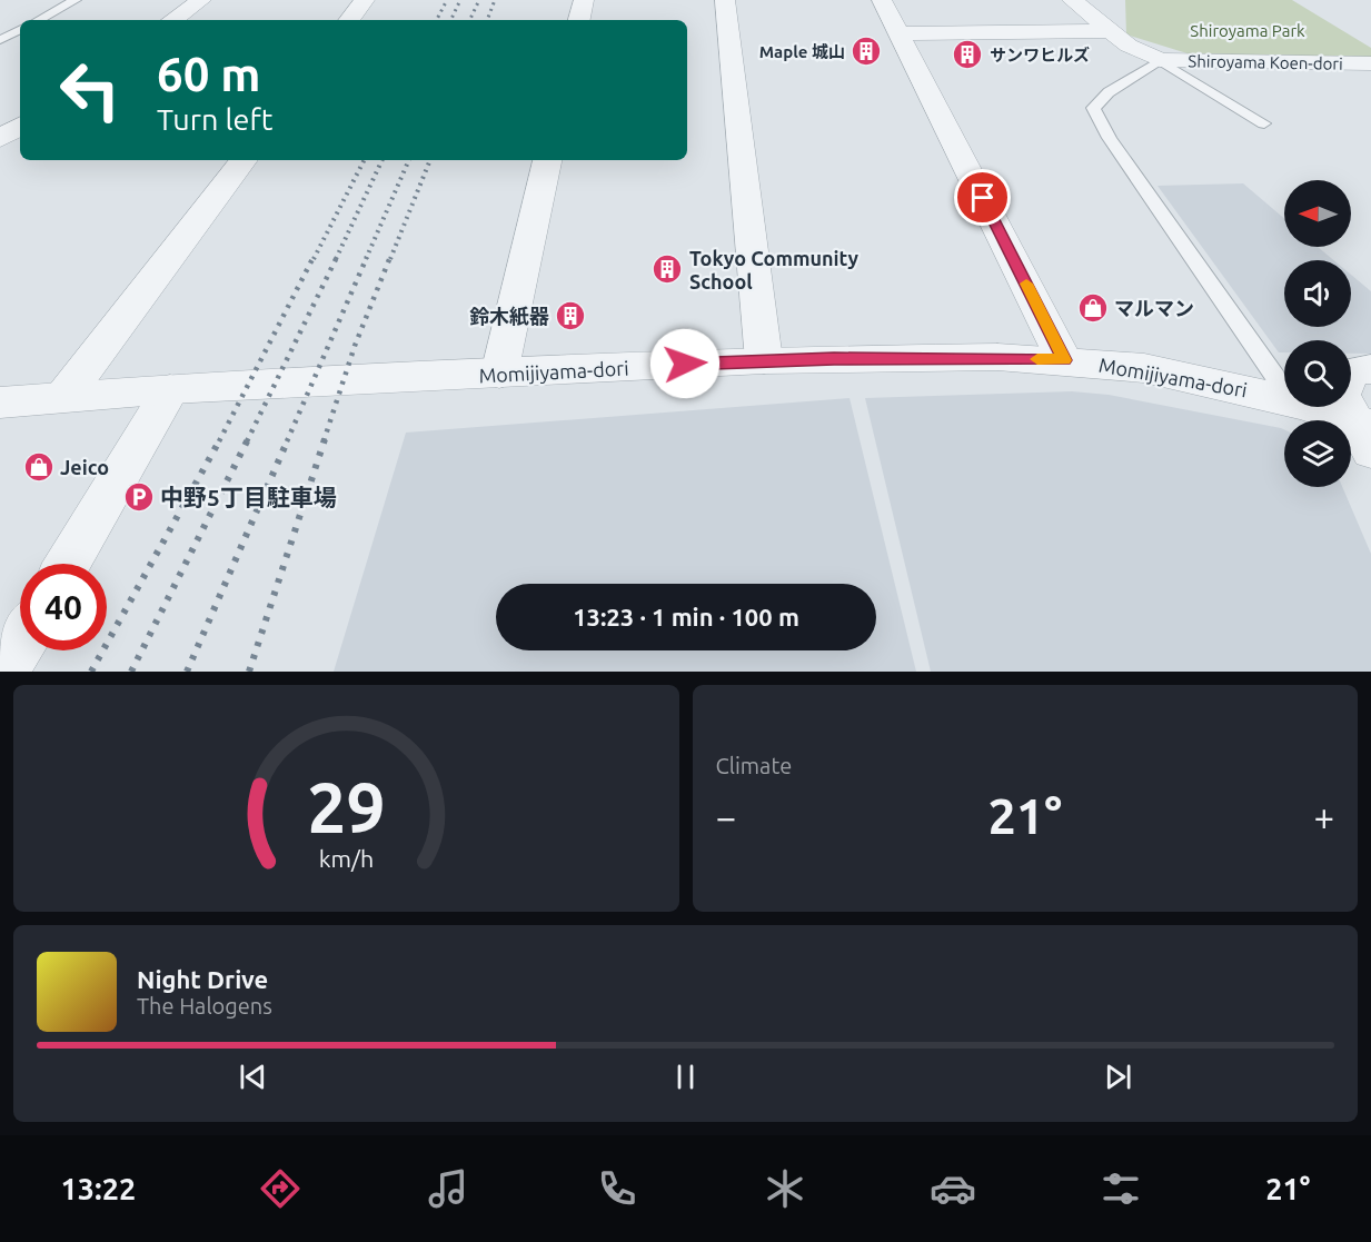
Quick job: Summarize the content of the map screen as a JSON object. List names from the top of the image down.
{
  "streets": {
    "street": ["Shiroyama Koen-dori", "Momijiyama-dori"]
  },
  "parks": ["Shiroyama Park"],
  "places": {
    "building": [
      "Maple 城山",
      "サンワヒルズ",
      "Tokyo Community School",
      "鈴木紙器"
    ],
    "shop": ["マルマン", "Jeico"],
    "parking": ["中野5丁目駐車場"]
  },
  "north": "left",
  "page": {
    "turn": ["60 m", "Turn left"],
    "limit": "40",
    "trip": "13:23 · 1 min · 100 m",
    "tile": "Climate",
    "heat": ["−", "21°", "+"],
    "song": ["Night Drive", "The Halogens"],
    "tabs": ["13:22", "21°"],
    "gauge": ["29", "km/h"]
  }
}
